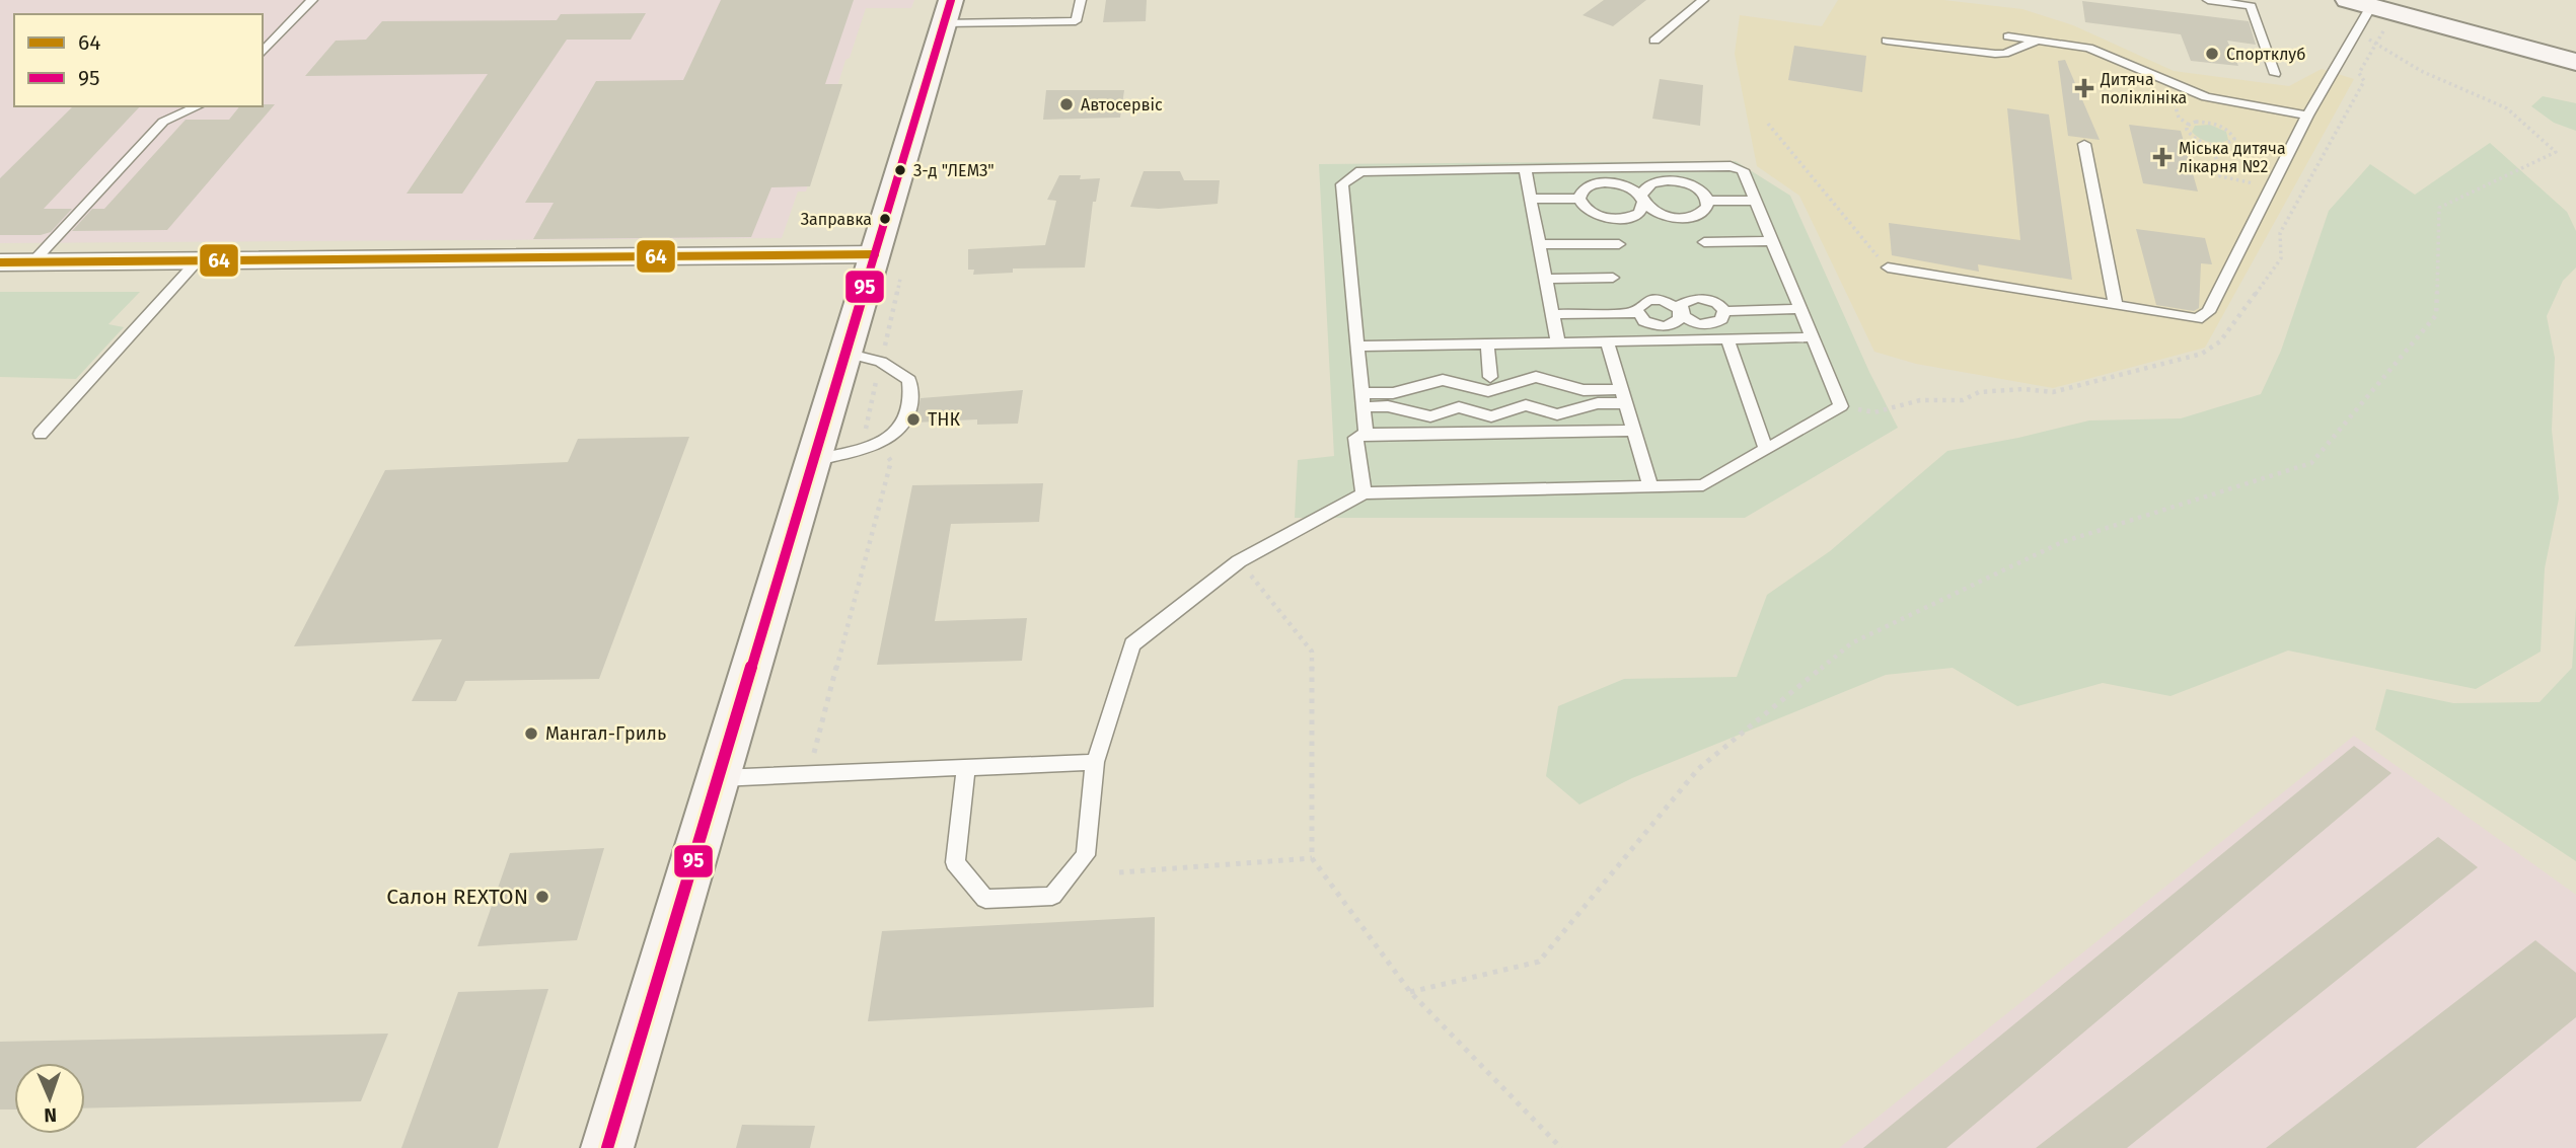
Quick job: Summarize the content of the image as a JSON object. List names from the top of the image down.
{
  "places": {
    "other": [
      "Спортклуб",
      "Автосервіс",
      "З-д \"ЛЕМЗ\"",
      "Заправка",
      "ТНК",
      "Мангал-Гриль",
      "Салон REXTON"
    ],
    "health": ["Дитяча поліклініка", "Міська дитяча лікарня №2"]
  },
  "lines": ["transit line 95", "transit line 64"],
  "legend": ["64", "95"],
  "north": "bottom"
}
